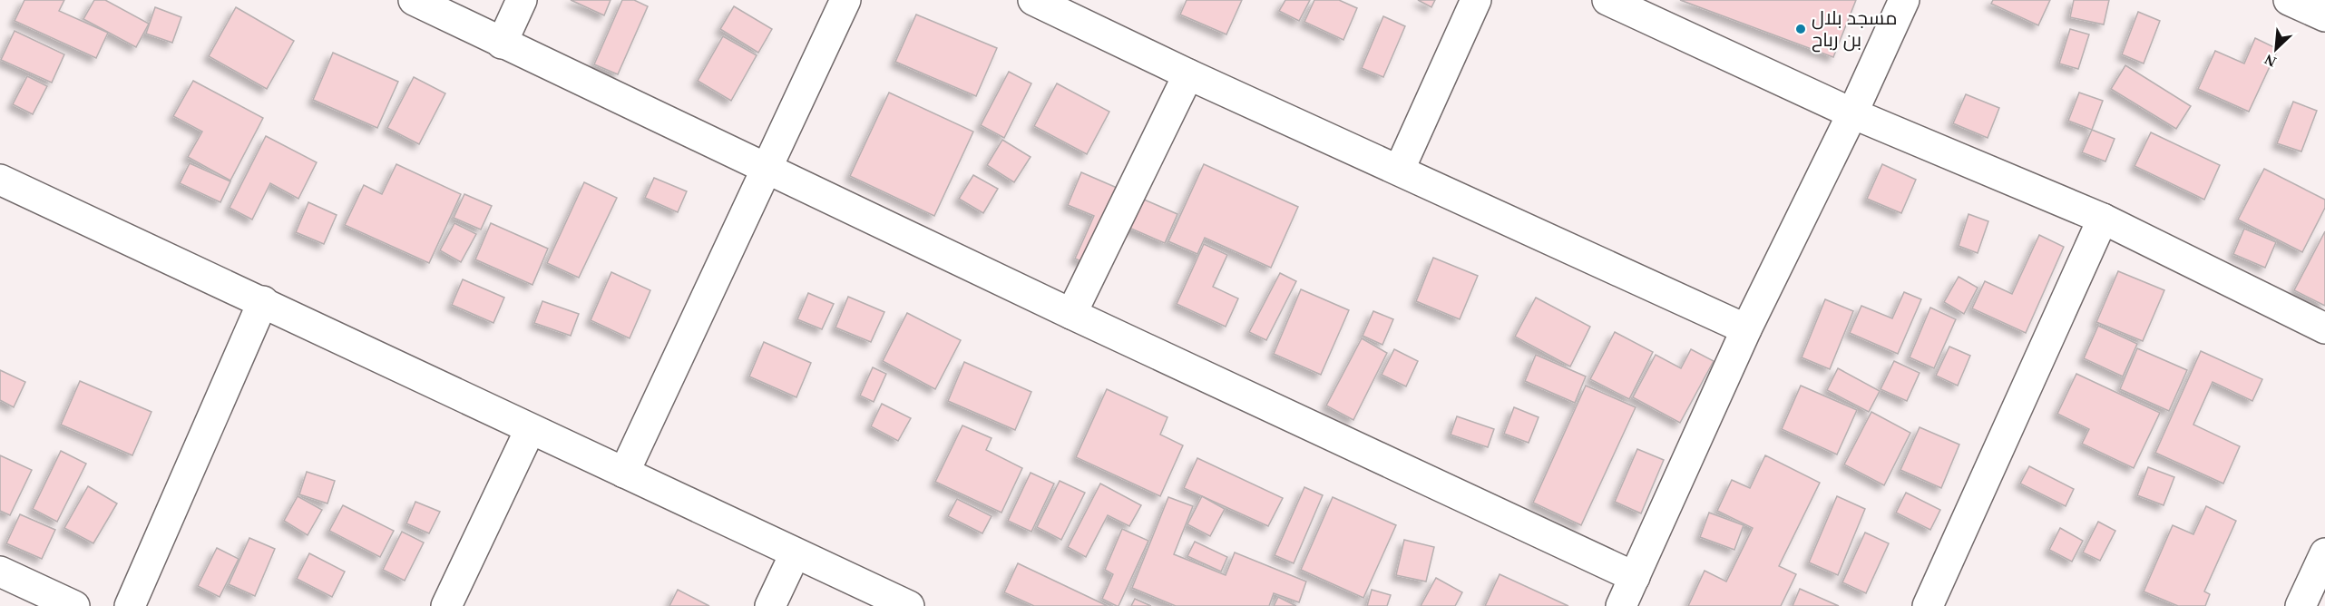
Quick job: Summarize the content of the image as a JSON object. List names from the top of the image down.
{
  "places": ["مسجد بلال بن رباح"],
  "north": "bottom left"
}
